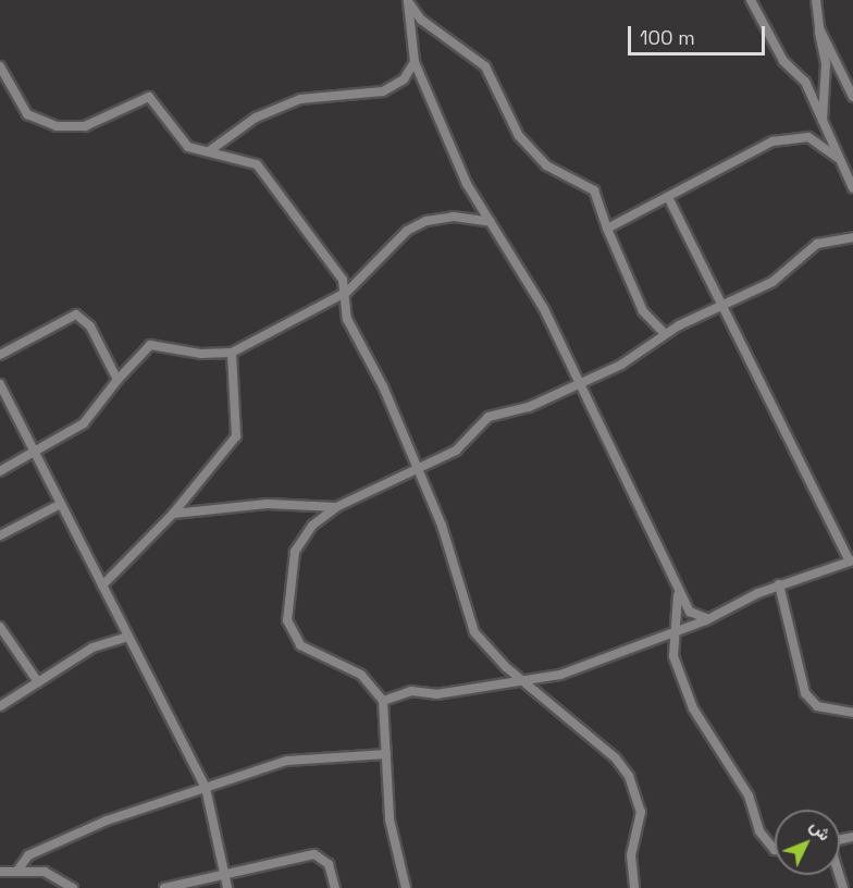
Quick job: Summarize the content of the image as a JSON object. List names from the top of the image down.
{
  "scale_bar": "100 m",
  "north": "top right"
}
